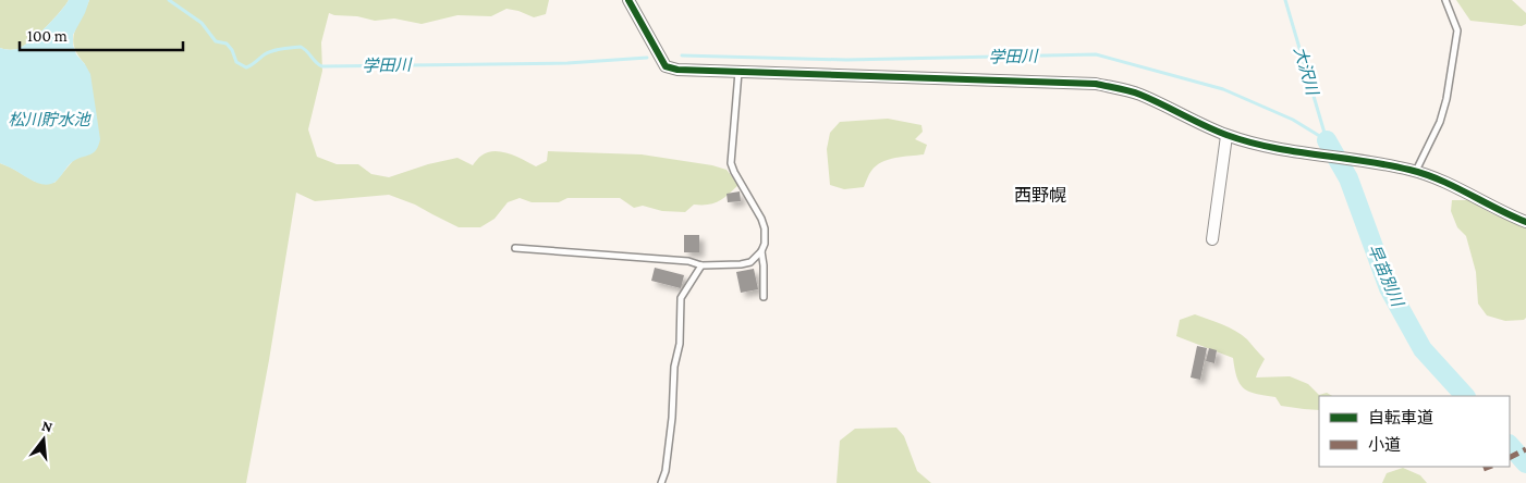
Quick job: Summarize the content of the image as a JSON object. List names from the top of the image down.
{
  "districts": ["西野幌"],
  "water": [
    "学田川",
    "大沢川",
    "松川貯水池",
    "早苗別川"
  ],
  "legend": ["自転車道", "小道"],
  "scale_bar": "100 m",
  "north": "top"
}
